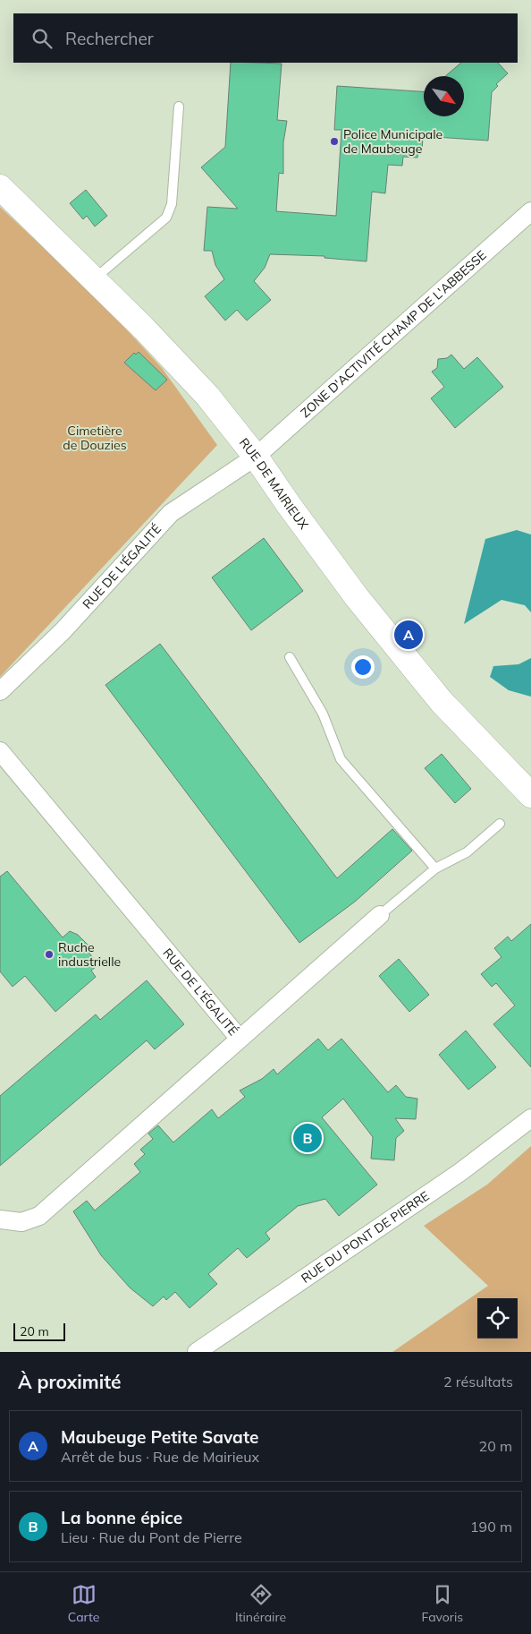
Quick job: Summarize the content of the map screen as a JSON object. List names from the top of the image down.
{
  "streets": {
    "street": [
      "ZONE D'ACTIVITÉ CHAMP DE L'ABBESSE",
      "RUE DE MAIRIEUX",
      "RUE DE L'ÉGALITÉ",
      "RUE DU PONT DE PIERRE"
    ]
  },
  "crossings": [
    ["ZONE D'ACTIVITÉ CHAMP DE L'ABBESSE", "RUE DE MAIRIEUX"],
    ["ZONE D'ACTIVITÉ CHAMP DE L'ABBESSE", "RUE DE L'ÉGALITÉ"],
    ["RUE DE MAIRIEUX", "RUE DE L'ÉGALITÉ"]
  ],
  "parks": ["Cimetière de Douzies"],
  "places": ["Police Municipale de Maubeuge", "Ruche industrielle"],
  "scale_bar": "20 m",
  "north": "bottom right",
  "page": {
    "search": "Rechercher",
    "pins": ["A", "B"],
    "scale": "20 m",
    "heading": ["À proximité", "2 résultats"],
    "list": [
      {
        "mark": "A",
        "name": "Maubeuge Petite Savate",
        "note": "Arrêt de bus · Rue de Mairieux",
        "value": "20 m"
      },
      {
        "mark": "B",
        "name": "La bonne épice",
        "note": "Lieu · Rue du Pont de Pierre",
        "value": "190 m"
      }
    ],
    "nav": ["Carte", "Itinéraire", "Favoris"]
  }
}
